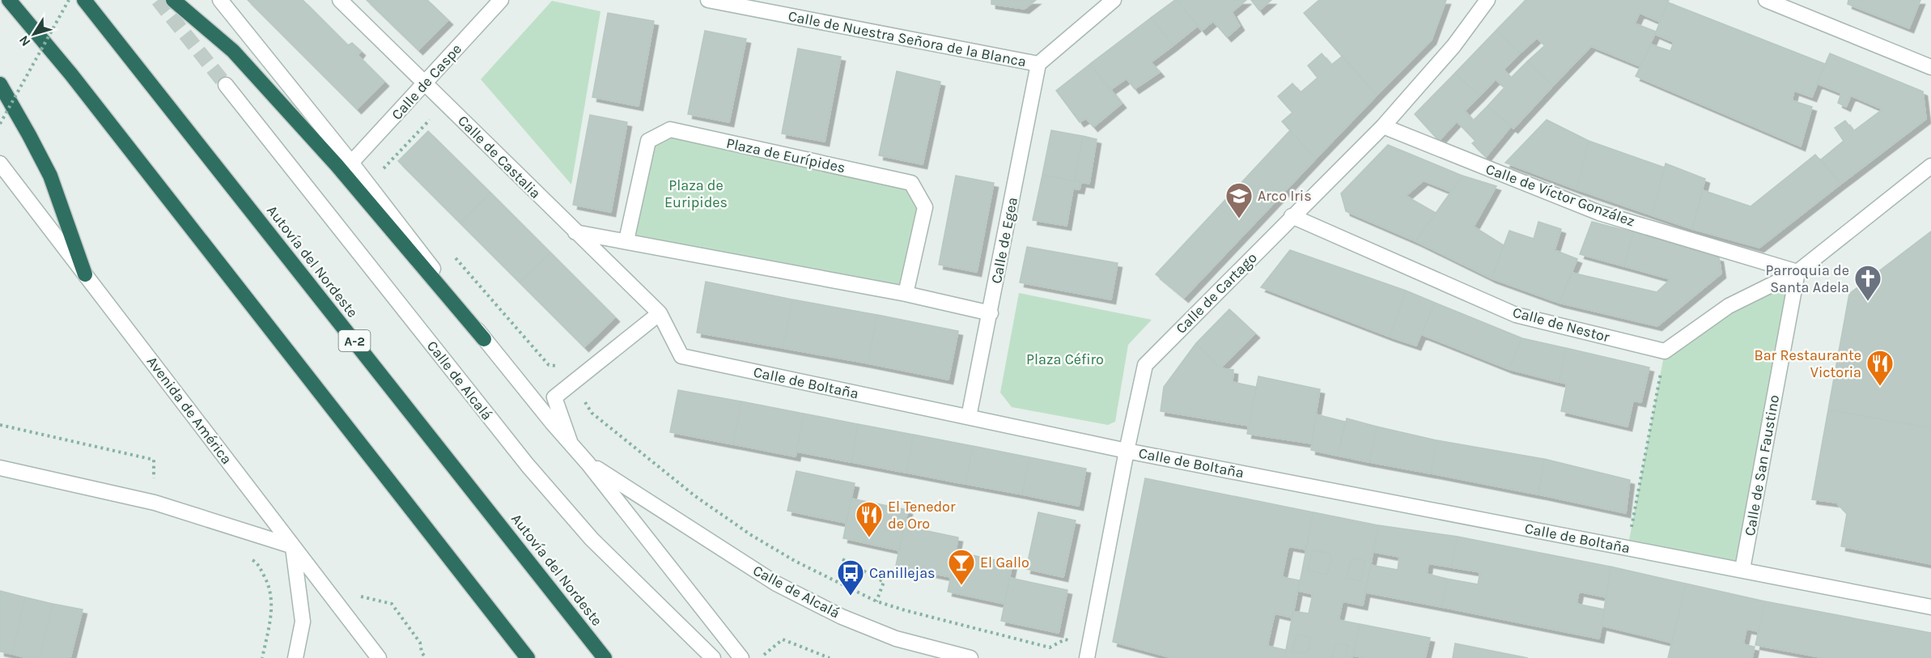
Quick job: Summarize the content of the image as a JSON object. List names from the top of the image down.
{
  "streets": {
    "highway": ["Autovía del Nordeste", "A-2"],
    "street": [
      "Calle de Nuestra Señora de la Blanca",
      "Calle de Caspe",
      "Plaza de Eurípides",
      "Calle de Castalia",
      "Calle de Víctor González",
      "Calle de Egea",
      "Calle de Cartago",
      "Calle de Nestor",
      "Calle de Alcalá",
      "Calle de Boltaña",
      "Avenida de América",
      "Calle de San Faustino"
    ]
  },
  "crossings": [
    ["Calle de Nuestra Señora de la Blanca", "Calle de Egea"],
    ["Calle de Caspe", "Calle de Castalia"],
    ["Calle de Caspe", "Calle de Alcalá"],
    ["Calle de Castalia", "Calle de Boltaña"],
    ["Calle de Víctor González", "Calle de Cartago"],
    ["Calle de Víctor González", "Calle de San Faustino"],
    ["Calle de Egea", "Calle de Boltaña"],
    ["Calle de Cartago", "Calle de Nestor"],
    ["Calle de Cartago", "Calle de Boltaña"],
    ["Calle de Boltaña", "Calle de San Faustino"]
  ],
  "parks": ["Plaza de Euripides", "Plaza Céfiro"],
  "places": {
    "school or university": ["Arco Iris"],
    "church": ["Parroquia de Santa Adela"],
    "restaurant": ["Bar Restaurante Victoria", "El Tenedor de Oro"],
    "bar": ["El Gallo"],
    "bus stop": ["Canillejas"]
  },
  "north": "bottom left"
}
